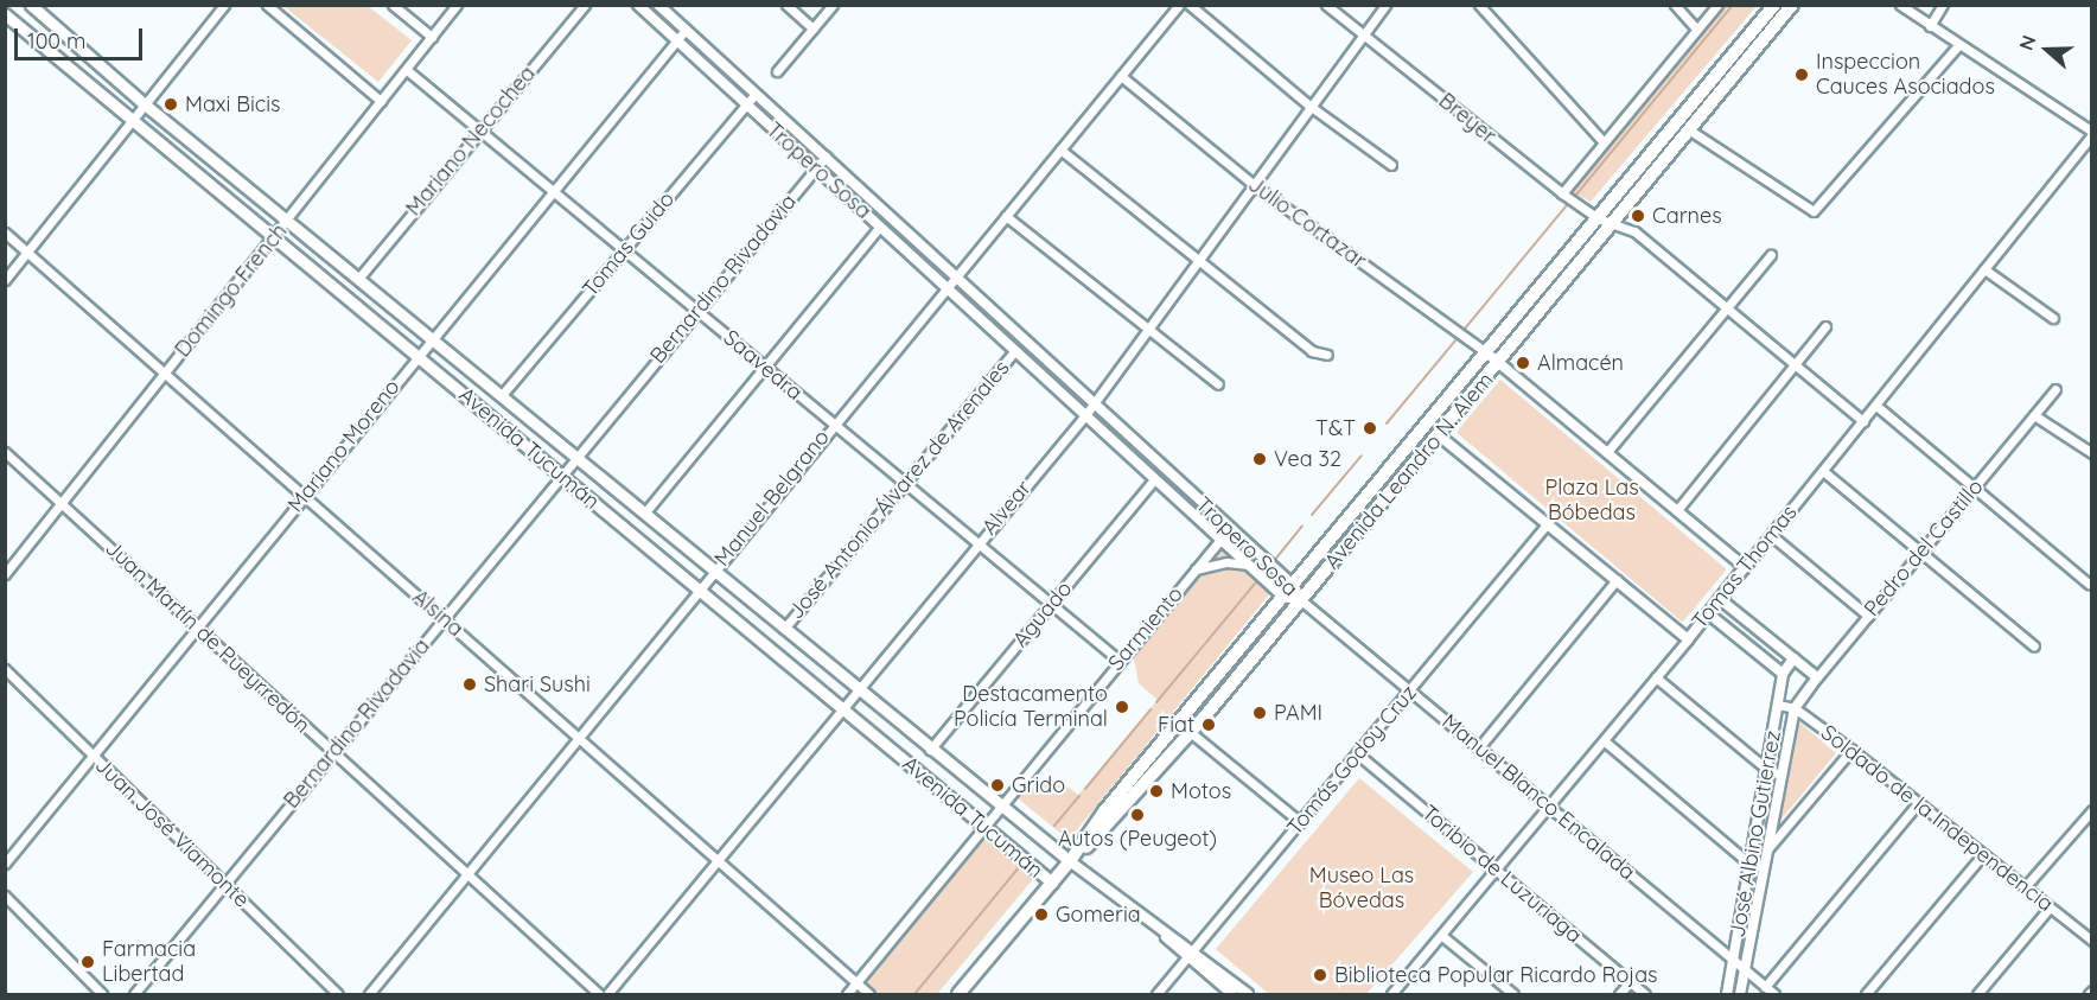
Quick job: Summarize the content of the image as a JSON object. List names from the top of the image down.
{
  "streets": {
    "main road": ["Avenida Tucumán", "Avenida Leandro N. Alem"],
    "street": [
      "Breyer",
      "Mariano Necochea",
      "Tropero Sosa",
      "Julio Cortazar",
      "Tomas Guido",
      "Bernardino Rivadavia",
      "Domingo French",
      "Saavedra",
      "Mariano Moreno",
      "José Antonio Álvarez de Arenales",
      "Manuel Belgrano",
      "Alvear",
      "Pedro del Castillo",
      "Tomas Thomas",
      "Alsina",
      "Aguado",
      "Sarmiento",
      "Juan Martín de Pueyrredón",
      "Tomás Godoy Cruz",
      "Manuel Blanco Encalada",
      "Soldado de la Independencia",
      "Juan José Viamonte",
      "José Albino Gutierrez",
      "Toribio de Luzuriaga"
    ]
  },
  "crossings": [
    ["Breyer", "Avenida Leandro N. Alem"],
    ["Breyer", "Alvear"],
    ["Breyer", "Tomas Thomas"],
    ["Mariano Necochea", "Saavedra"],
    ["Mariano Necochea", "Avenida Tucumán"],
    ["Tropero Sosa", "Tomas Guido"],
    ["Tropero Sosa", "Bernardino Rivadavia"],
    ["Tropero Sosa", "Mariano Moreno"],
    ["Tropero Sosa", "Avenida Leandro N. Alem"],
    ["Tropero Sosa", "José Antonio Álvarez de Arenales"],
    ["Tropero Sosa", "Manuel Belgrano"],
    ["Tropero Sosa", "Alvear"],
    ["Tropero Sosa", "Aguado"],
    ["Tropero Sosa", "Sarmiento"],
    ["Tropero Sosa", "Manuel Blanco Encalada"],
    ["Julio Cortazar", "Avenida Leandro N. Alem"],
    ["Julio Cortazar", "Manuel Belgrano"],
    ["Julio Cortazar", "Alvear"],
    ["Julio Cortazar", "Tomas Thomas"],
    ["Tomas Guido", "Saavedra"],
    ["Tomas Guido", "Avenida Tucumán"],
    ["Bernardino Rivadavia", "Saavedra"],
    ["Bernardino Rivadavia", "Avenida Tucumán"],
    ["Bernardino Rivadavia", "Alsina"],
    ["Bernardino Rivadavia", "Juan Martín de Pueyrredón"],
    ["Bernardino Rivadavia", "Juan José Viamonte"],
    ["Domingo French", "Saavedra"],
    ["Domingo French", "Avenida Tucumán"],
    ["Domingo French", "Alsina"],
    ["Domingo French", "Juan Martín de Pueyrredón"],
    ["Saavedra", "Mariano Moreno"],
    ["Saavedra", "José Antonio Álvarez de Arenales"],
    ["Saavedra", "Manuel Belgrano"],
    ["Saavedra", "Alvear"],
    ["Saavedra", "Aguado"],
    ["Saavedra", "Sarmiento"],
    ["Mariano Moreno", "Avenida Tucumán"],
    ["Mariano Moreno", "Alsina"],
    ["Mariano Moreno", "Juan Martín de Pueyrredón"],
    ["Mariano Moreno", "Juan José Viamonte"],
    ["Avenida Tucumán", "Avenida Leandro N. Alem"],
    ["Avenida Tucumán", "José Antonio Álvarez de Arenales"],
    ["Avenida Tucumán", "Manuel Belgrano"],
    ["Avenida Tucumán", "Alvear"],
    ["Avenida Tucumán", "Aguado"],
    ["Avenida Tucumán", "Sarmiento"],
    ["Avenida Leandro N. Alem", "Manuel Blanco Encalada"],
    ["Manuel Belgrano", "Alsina"],
    ["Manuel Belgrano", "Juan Martín de Pueyrredón"],
    ["Alvear", "Alsina"],
    ["Pedro del Castillo", "Soldado de la Independencia"],
    ["Pedro del Castillo", "José Albino Gutierrez"],
    ["Tomas Thomas", "Manuel Blanco Encalada"],
    ["Tomas Thomas", "Toribio de Luzuriaga"],
    ["Alsina", "Sarmiento"],
    ["Tomás Godoy Cruz", "Manuel Blanco Encalada"],
    ["Tomás Godoy Cruz", "Toribio de Luzuriaga"],
    ["Manuel Blanco Encalada", "José Albino Gutierrez"],
    ["Soldado de la Independencia", "José Albino Gutierrez"]
  ],
  "parks": ["Plaza Las Bóbedas", "Museo Las Bóvedas"],
  "places": [
    "Inspeccion Cauces Asociados",
    "Maxi Bicis",
    "Carnes",
    "Almacén",
    "T&T",
    "Vea 32",
    "Shari Sushi",
    "Destacamento Policía Terminal",
    "PAMI",
    "Fiat",
    "Grido",
    "Motos",
    "Autos (Peugeot)",
    "Gomeria",
    "Farmacia Libertad",
    "Biblioteca Popular Ricardo Rojas"
  ],
  "scale_bar": "100 m",
  "north": "left"
}
